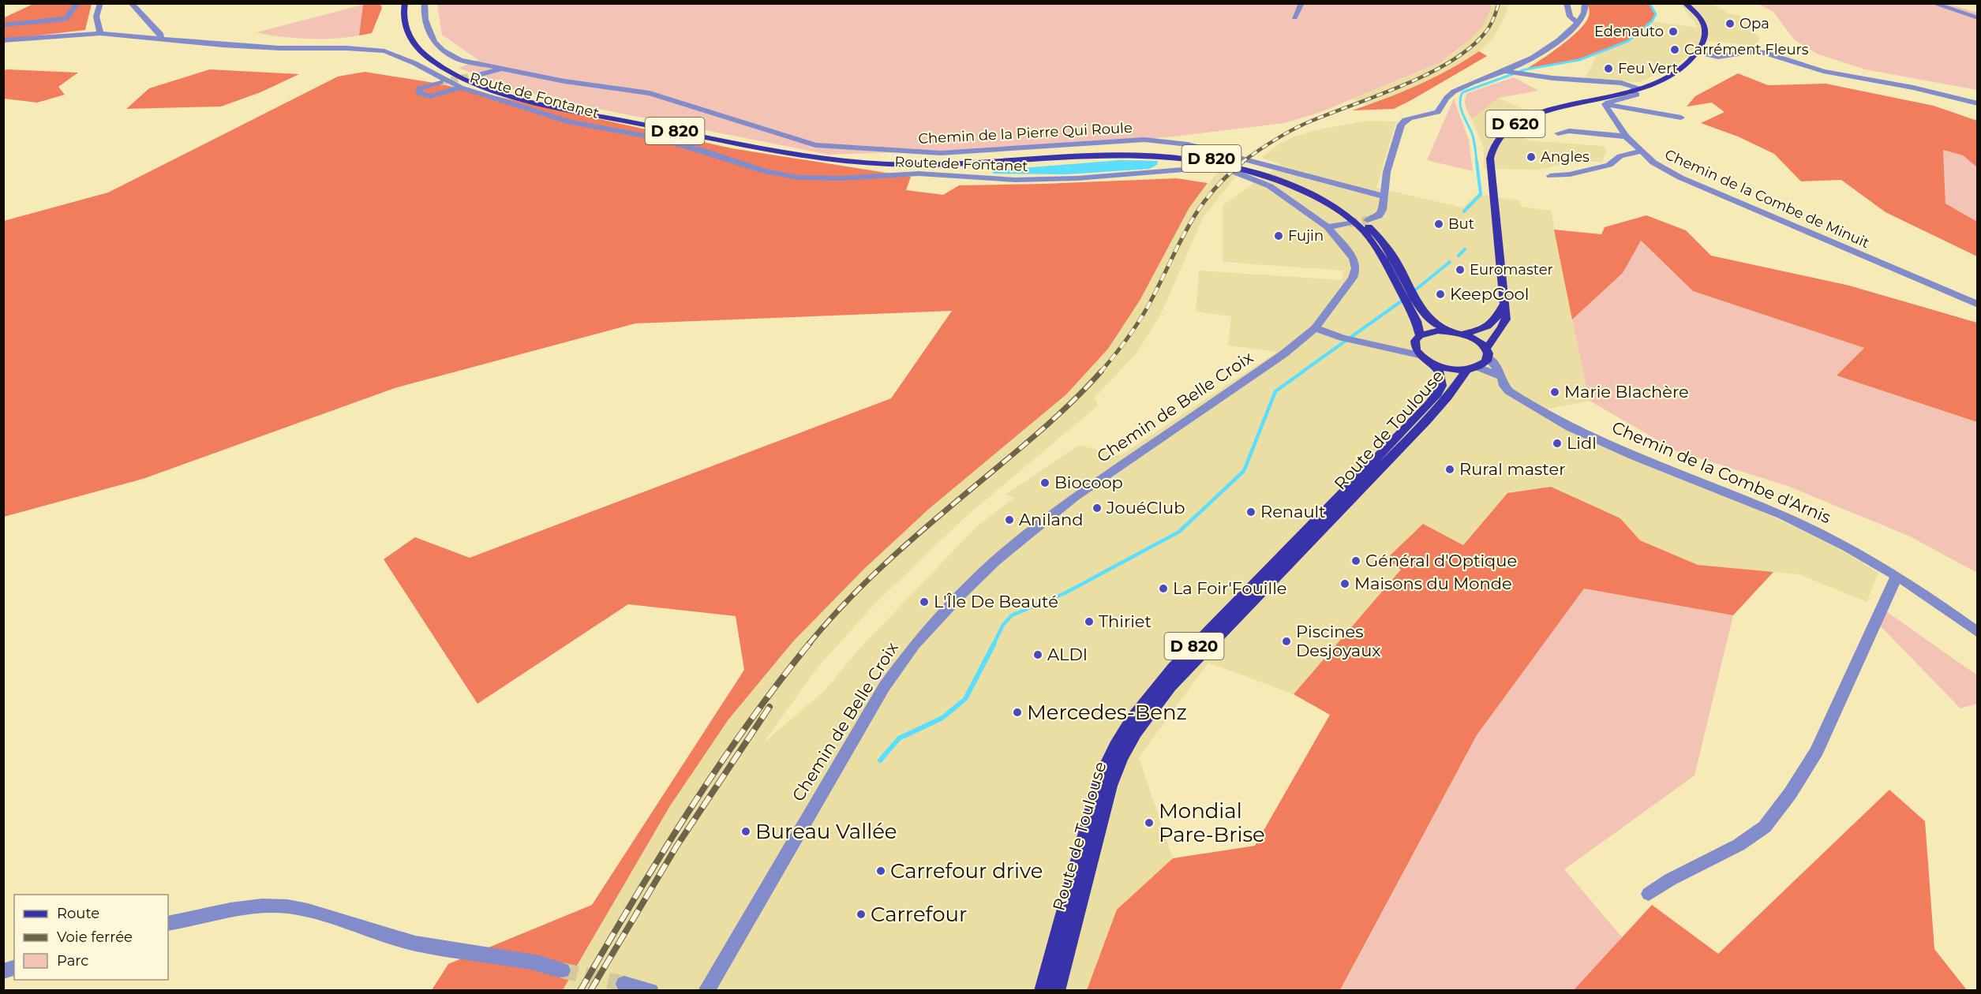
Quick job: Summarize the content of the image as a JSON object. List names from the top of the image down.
{
  "streets": {
    "main road": ["D 620", "D 820", "Route de Toulouse"],
    "street": [
      "Route de Fontanet",
      "Chemin de la Pierre Qui Roule",
      "Chemin de la Combe de Minuit",
      "Chemin de Belle Croix",
      "Chemin de la Combe d'Arnis"
    ]
  },
  "crossings": [
    ["Route de Fontanet", "Chemin de Belle Croix"],
    ["D 620", "Route de Toulouse"],
    ["D 620", "Chemin de la Combe d'Arnis"],
    ["Route de Toulouse", "Chemin de la Combe d'Arnis"]
  ],
  "places": [
    "Opa",
    "Edenauto",
    "Carrément Fleurs",
    "Feu Vert",
    "Angles",
    "But",
    "Fujin",
    "Euromaster",
    "KeepCool",
    "Marie Blachère",
    "Lidl",
    "Rural master",
    "Biocoop",
    "JouéClub",
    "Renault",
    "Aniland",
    "Général d'Optique",
    "Maisons du Monde",
    "La Foir'Fouille",
    "L'Île De Beauté",
    "Thiriet",
    "Piscines Desjoyaux",
    "ALDI",
    "Mercedes-Benz",
    "Mondial Pare-Brise",
    "Bureau Vallée",
    "Carrefour drive",
    "Carrefour"
  ],
  "legend": ["Route", "Voie ferrée", "Parc"]
}
